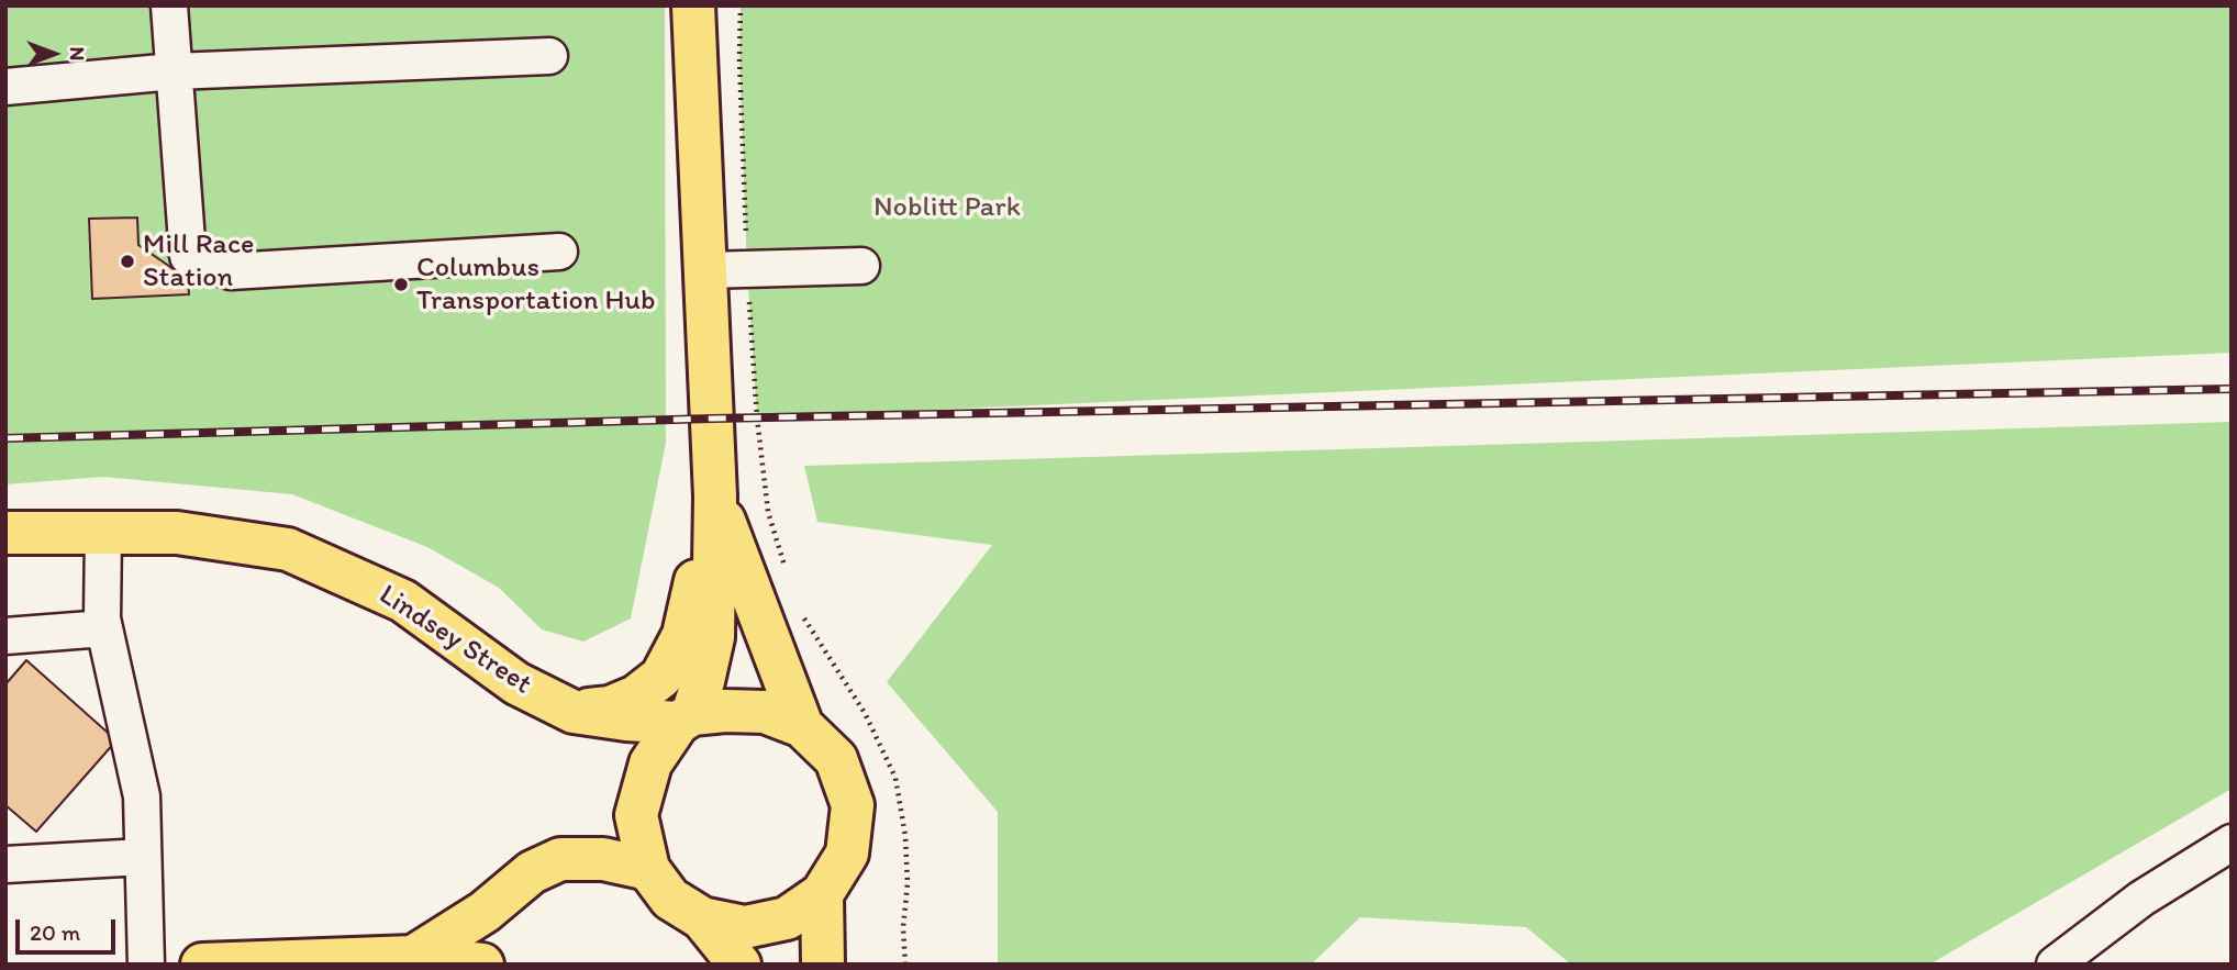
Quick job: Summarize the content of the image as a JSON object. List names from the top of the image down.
{
  "streets": {
    "main road": ["Lindsey Street"]
  },
  "parks": ["Noblitt Park"],
  "places": ["Mill Race Station", "Columbus Transportation Hub"],
  "scale_bar": "20 m",
  "north": "right"
}
